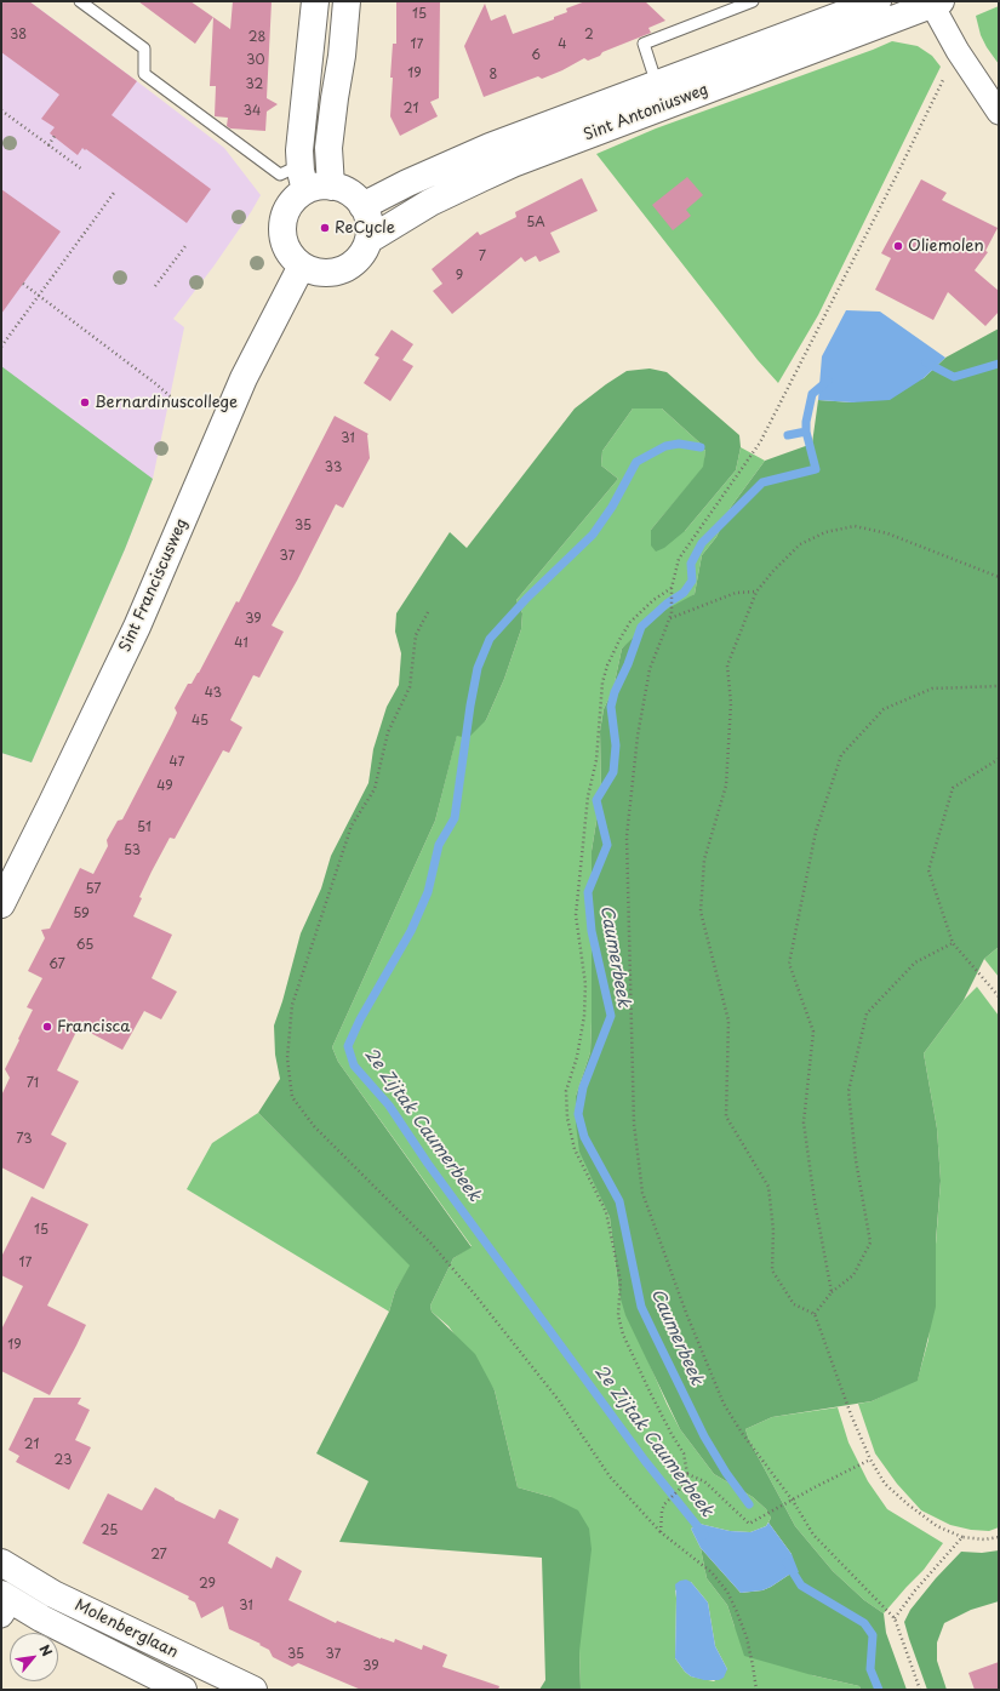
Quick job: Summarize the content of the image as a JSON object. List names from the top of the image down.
{
  "streets": {
    "street": ["Sint Antoniusweg", "Sint Franciscusweg", "Molenberglaan"]
  },
  "crossings": [
    ["Sint Antoniusweg", "Sint Franciscusweg"]
  ],
  "water": ["Caumerbeek", "2e Zijtak Caumerbeek"],
  "places": [
    "ReCycle",
    "Oliemolen",
    "Bernardinuscollege",
    "Francisca"
  ],
  "house_numbers": [
    "15",
    "38",
    "2",
    "28",
    "17",
    "4",
    "6",
    "30",
    "19",
    "8",
    "32",
    "21",
    "34",
    "5A",
    "7",
    "9",
    "31",
    "33",
    "35",
    "37",
    "39",
    "41",
    "43",
    "45",
    "47",
    "49",
    "51",
    "53",
    "57",
    "59",
    "65",
    "67",
    "71",
    "73",
    "15",
    "17",
    "19",
    "21",
    "23",
    "25",
    "27",
    "29",
    "31",
    "35",
    "37",
    "39"
  ],
  "north": "top right"
}
